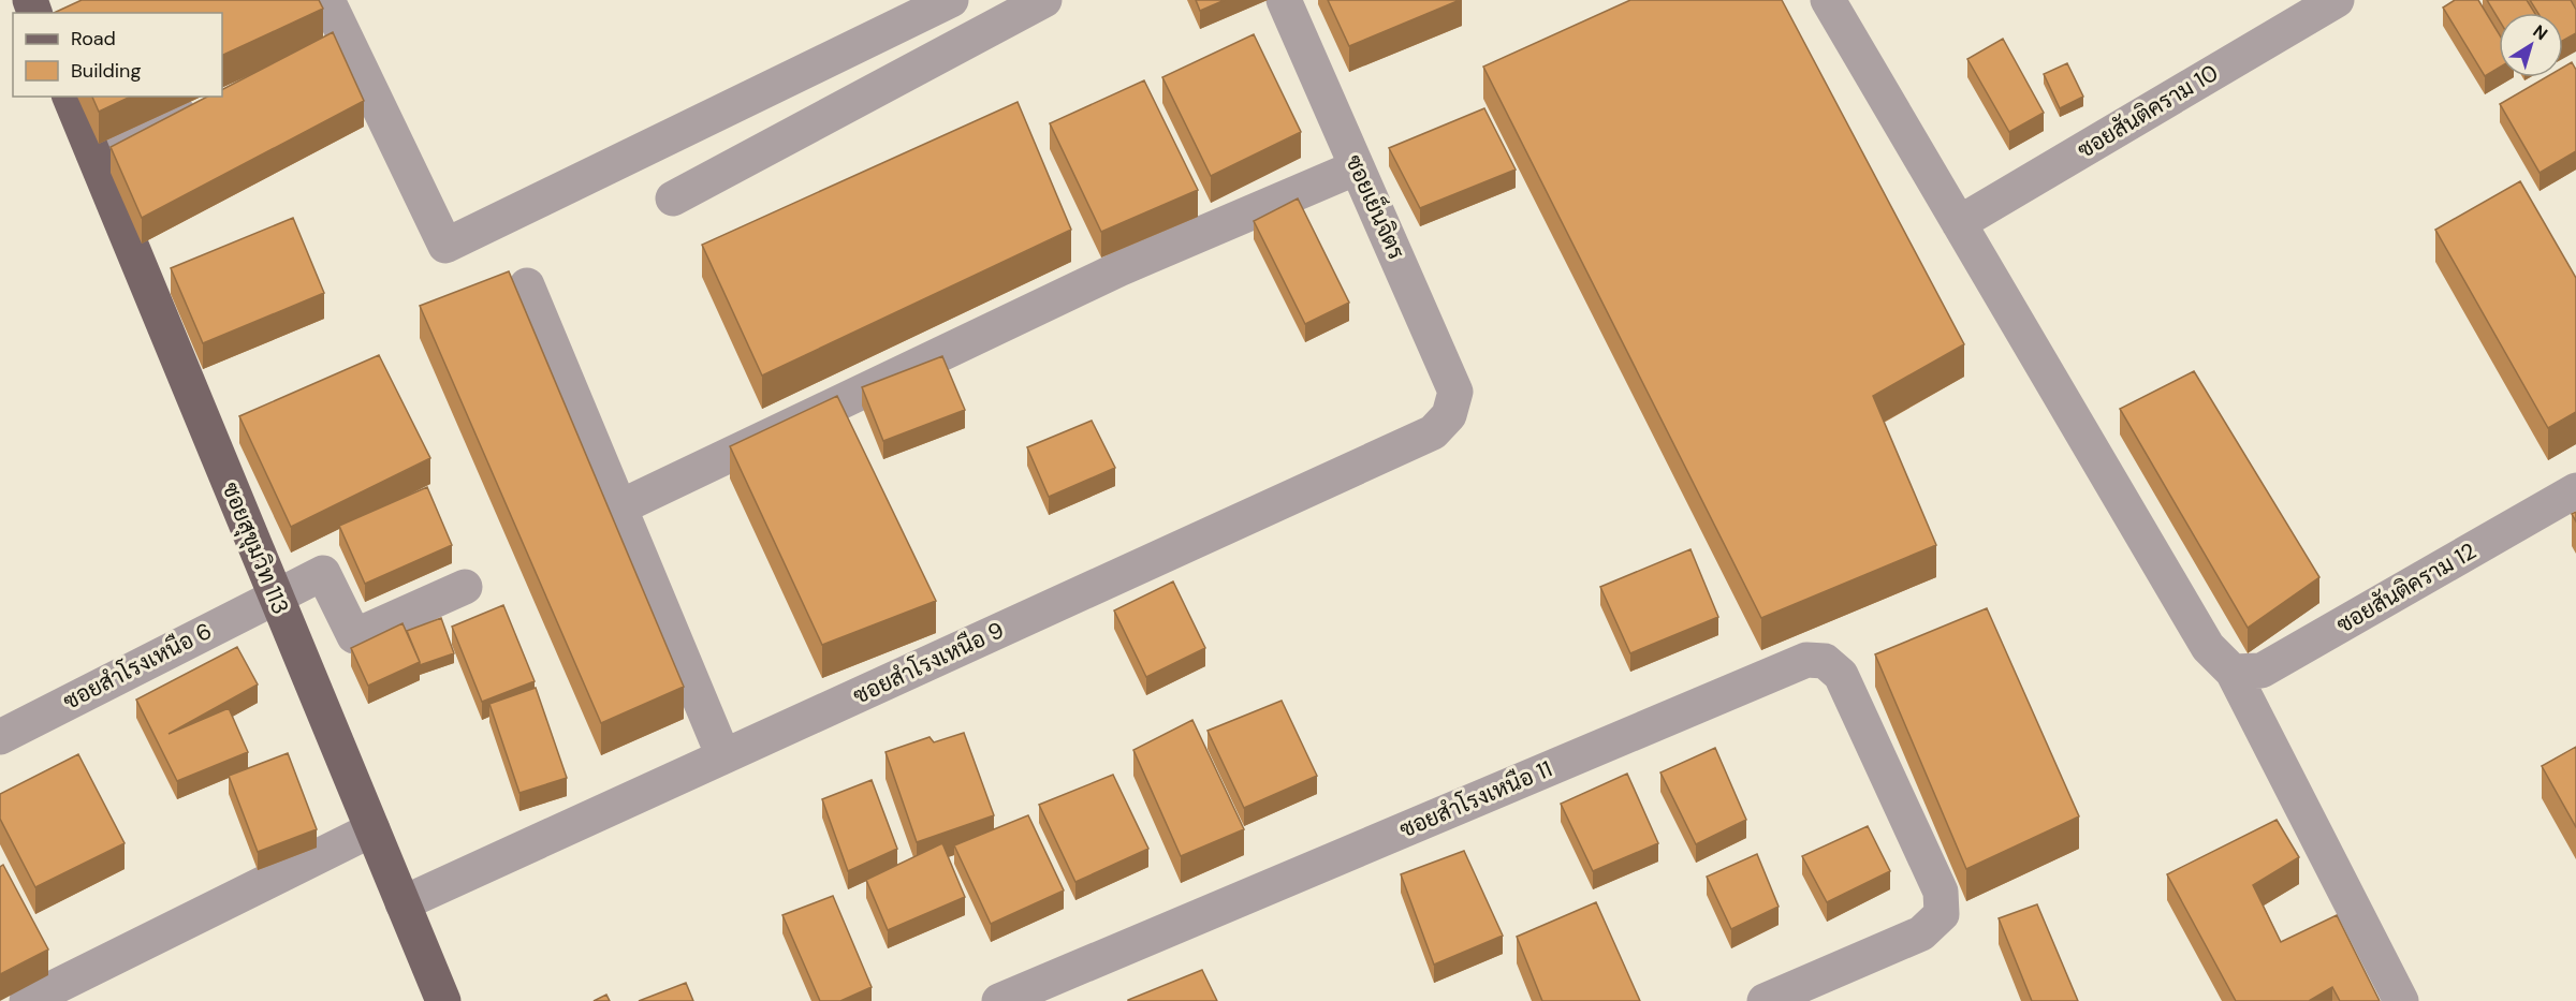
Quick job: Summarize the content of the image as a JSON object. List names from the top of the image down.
{
  "streets": {
    "main road": ["ซอยสุขุมวิท 113"],
    "street": [
      "ซอยสันติคราม 10",
      "ซอยเย็นจิตร",
      "ซอยสันติคราม 12",
      "ซอยสำโรงเหนือ 9",
      "ซอยสำโรงเหนือ 6",
      "ซอยสำโรงเหนือ 11"
    ]
  },
  "crossings": [
    ["ซอยเย็นจิตร", "ซอยสำโรงเหนือ 9"],
    ["ซอยสุขุมวิท 113", "ซอยสำโรงเหนือ 9"],
    ["ซอยสุขุมวิท 113", "ซอยสำโรงเหนือ 6"]
  ],
  "legend": ["Road", "Building"],
  "north": "top right"
}
